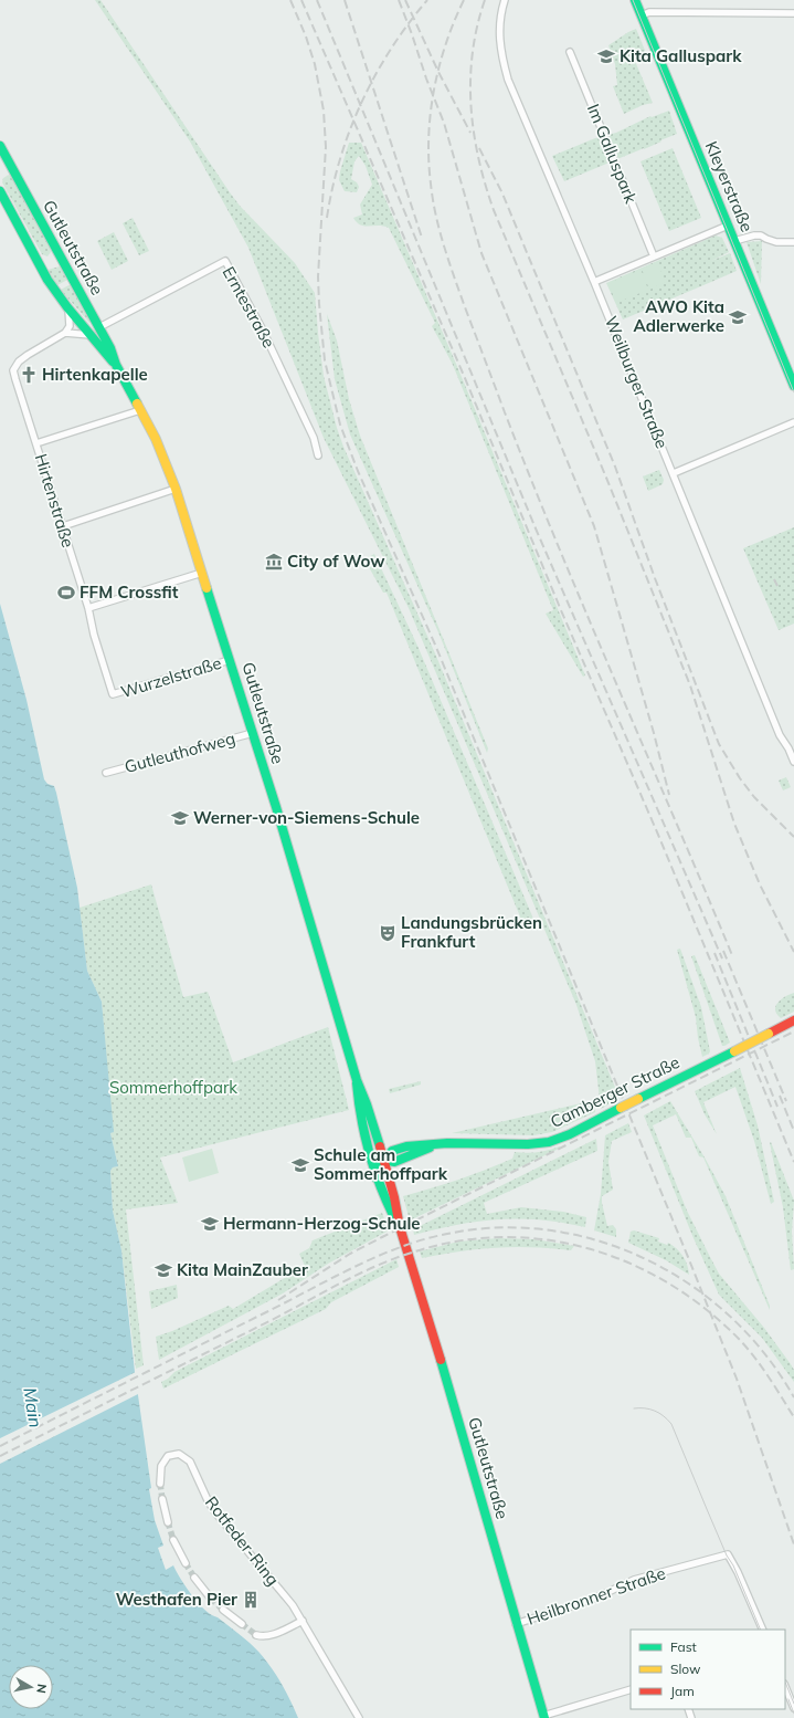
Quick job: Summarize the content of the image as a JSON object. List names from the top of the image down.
{
  "streets": {
    "main road": ["Kleyerstraße", "Gutleutstraße", "Camberger Straße"],
    "street": [
      "Im Galluspark",
      "Erntestraße",
      "Weilburger Straße",
      "Hirtenstraße",
      "Wurzelstraße",
      "Gutleuthofweg",
      "Rotfeder-Ring",
      "Heilbronner Straße"
    ]
  },
  "crossings": [
    ["Gutleutstraße", "Erntestraße"],
    ["Gutleutstraße", "Wurzelstraße"],
    ["Gutleutstraße", "Gutleuthofweg"],
    ["Gutleutstraße", "Heilbronner Straße"],
    ["Hirtenstraße", "Wurzelstraße"]
  ],
  "water": ["Main"],
  "parks": ["Sommerhoffpark"],
  "places": {
    "school or university": [
      "Kita Galluspark",
      "AWO Kita Adlerwerke",
      "Werner-von-Siemens-Schule",
      "Schule am Sommerhoffpark",
      "Hermann-Herzog-Schule",
      "Kita MainZauber"
    ],
    "church": ["Hirtenkapelle"],
    "museum": ["City of Wow"],
    "sports": ["FFM Crossfit"],
    "theatre": ["Landungsbrücken Frankfurt"],
    "building": ["Westhafen Pier"]
  },
  "legend": ["Fast", "Slow", "Jam"],
  "north": "right"
}
